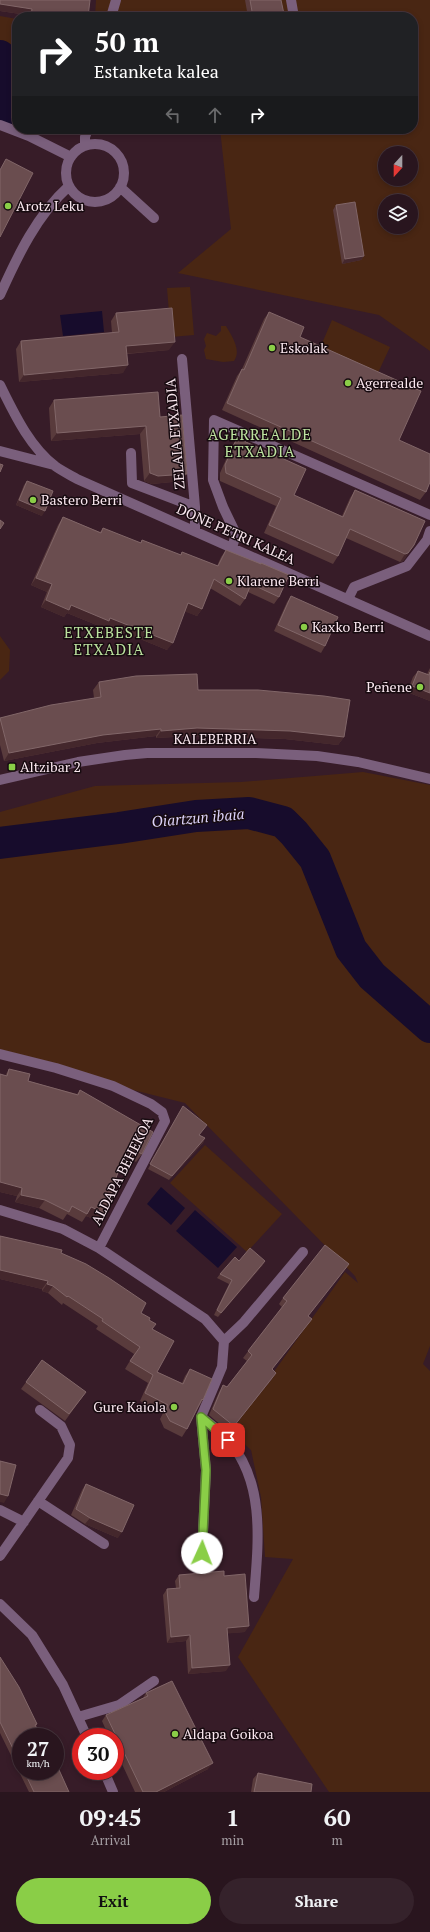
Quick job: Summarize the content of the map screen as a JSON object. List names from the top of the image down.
{
  "streets": {
    "street": [
      "ZELAIA ETXADIA",
      "DONE PETRI KALEA",
      "KALEBERRIA",
      "ALDAPA BEHEKOA"
    ]
  },
  "crossings": [
    ["ZELAIA ETXADIA", "DONE PETRI KALEA"]
  ],
  "districts": ["AGERREALDE ETXADIA", "ETXEBESTE ETXADIA"],
  "water": ["Oiartzun ibaia"],
  "places": {
    "other": [
      "Arotz Leku",
      "Eskolak",
      "Agerrealde",
      "Bastero Berri",
      "Klarene Berri",
      "Kaxko Berri",
      "Peñene",
      "Gure Kaiola",
      "Aldapa Goikoa"
    ],
    "transit": ["Altzibar 2"]
  },
  "north": "bottom",
  "page": {
    "turn": ["50 m", "Estanketa kalea"],
    "speed": "27 km/h",
    "limit": "30",
    "eta": [
      "09:45",
      "Arrival",
      "1",
      "min",
      "60",
      "m"
    ],
    "buttons": ["Exit", "Share"]
  }
}
